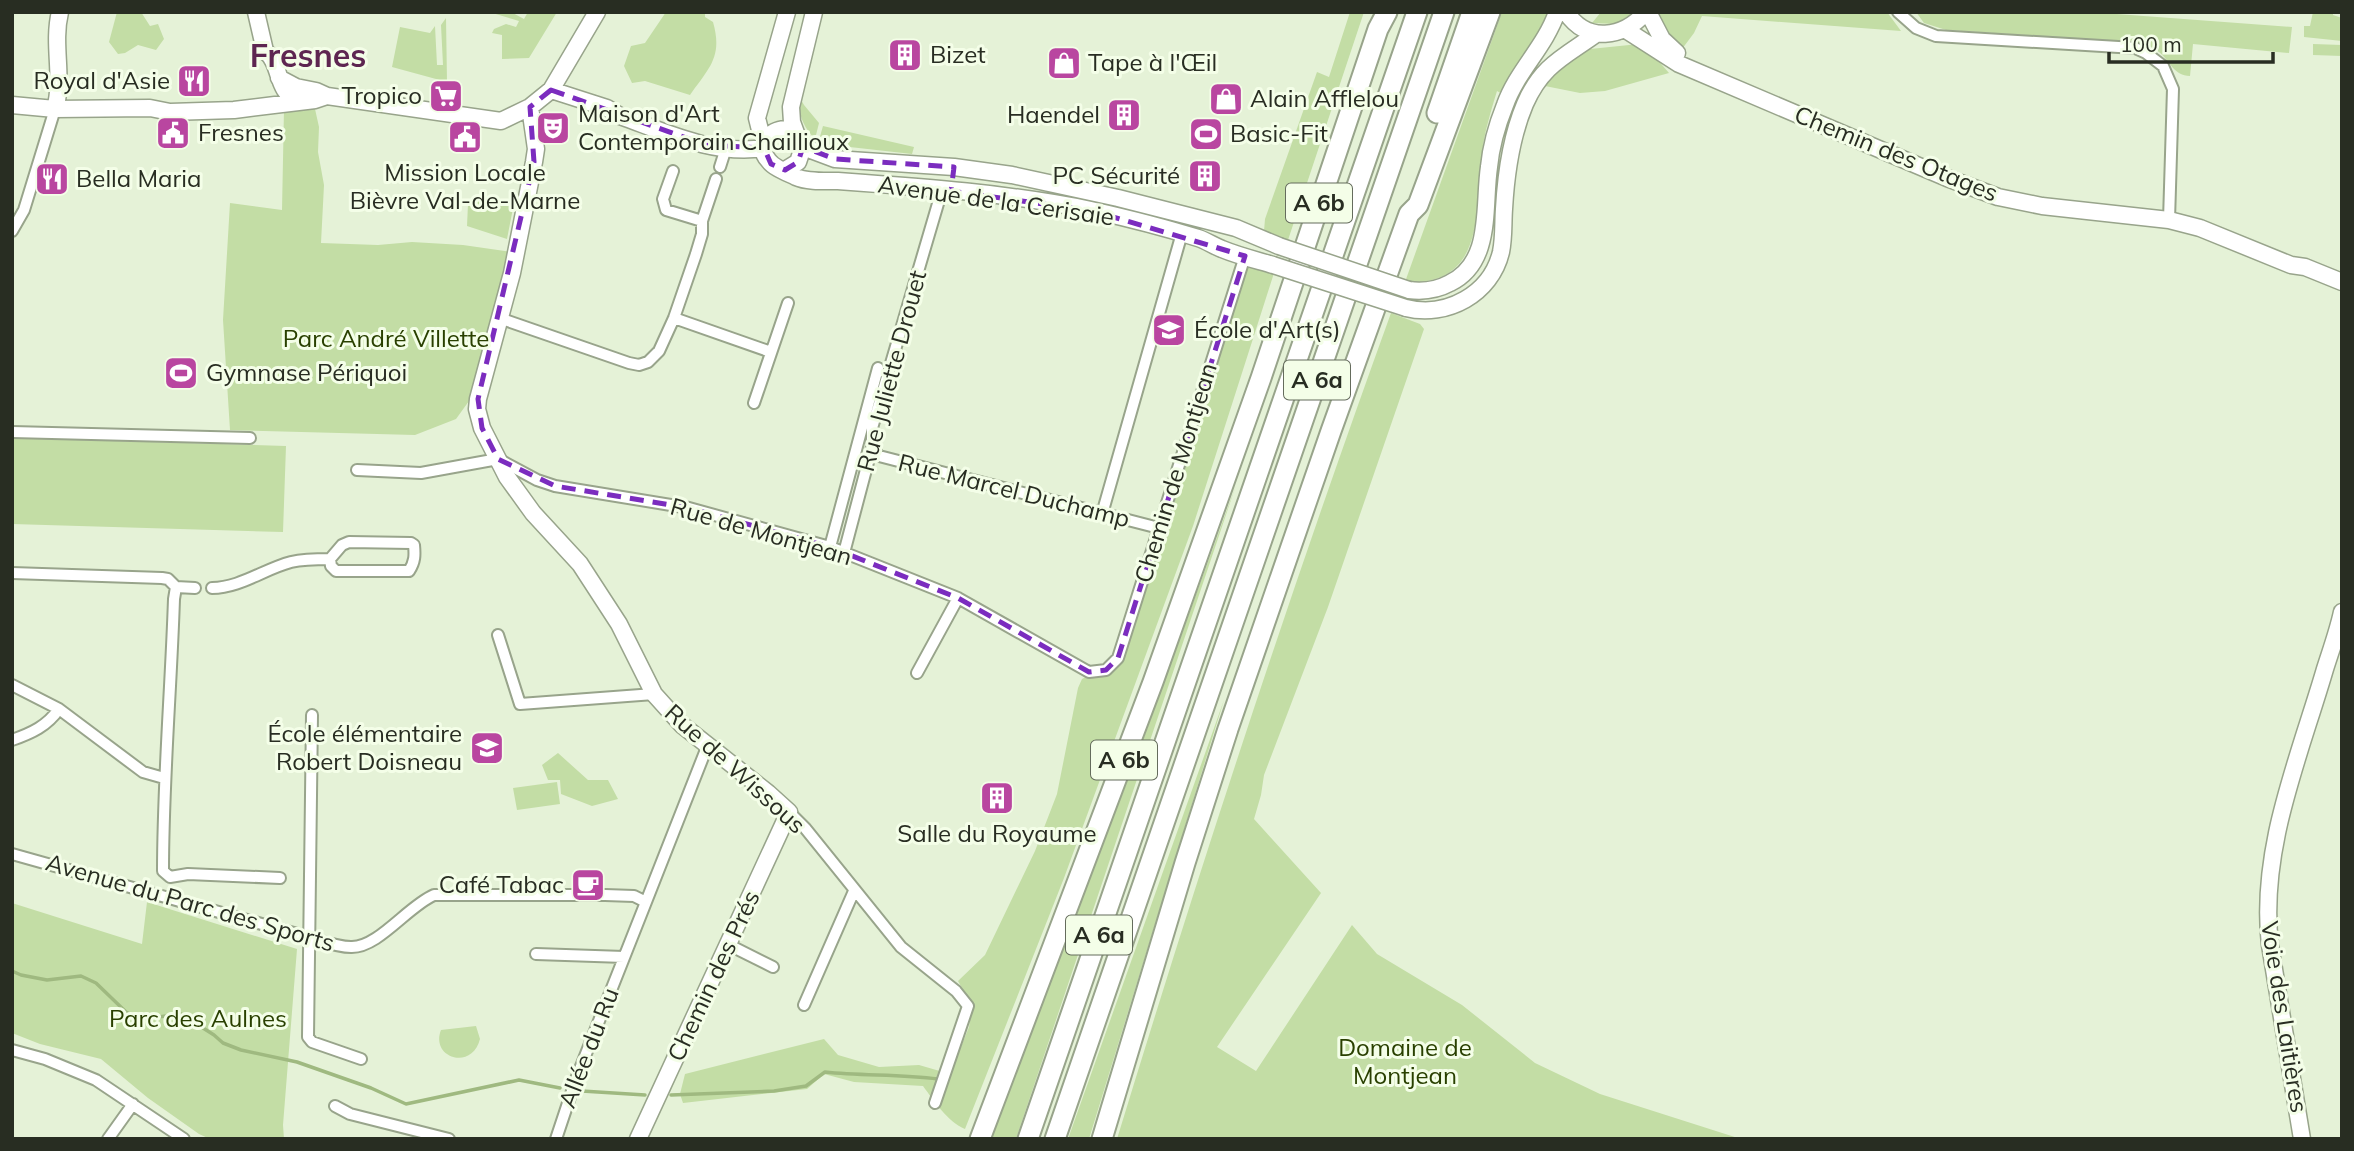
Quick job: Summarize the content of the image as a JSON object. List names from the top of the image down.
{
  "streets": {
    "highway": ["A 6b", "A 6a"],
    "street": [
      "Chemin des Otages",
      "Avenue de la Cerisaie",
      "Rue Juliette Drouet",
      "Chemin de Montjean",
      "Rue Marcel Duchamp",
      "Rue de Montjean",
      "Rue de Wissous",
      "Avenue du Parc des Sports",
      "Chemin des Prés",
      "Voie des Laitières",
      "Allée du Ru"
    ]
  },
  "crossings": [
    ["Avenue de la Cerisaie", "Rue Juliette Drouet"],
    ["Avenue de la Cerisaie", "Chemin de Montjean"],
    ["Rue Juliette Drouet", "Rue Marcel Duchamp"],
    ["Rue Juliette Drouet", "Rue de Montjean"],
    ["Chemin de Montjean", "Rue Marcel Duchamp"],
    ["Chemin de Montjean", "Rue de Montjean"],
    ["Rue de Montjean", "Rue de Wissous"],
    ["Rue de Wissous", "Chemin des Prés"],
    ["Avenue du Parc des Sports", "Allée du Ru"]
  ],
  "districts": ["Fresnes"],
  "parks": ["Parc André Villette", "Parc des Aulnes", "Domaine de Montjean"],
  "places": {
    "building": [
      "Bizet",
      "Haendel",
      "PC Sécurité",
      "Salle du Royaume"
    ],
    "shop": ["Tape à l'Œil", "Alain Afflelou"],
    "restaurant": ["Royal d'Asie", "Bella Maria"],
    "supermarket": ["Tropico"],
    "theatre": ["Maison d'Art Contemporain Chaillioux"],
    "public building": ["Fresnes", "Mission Locale Bièvre Val-de-Marne"],
    "sports": ["Basic-Fit", "Gymnase Périquoi"],
    "school or university": ["École d'Art(s)", "École élémentaire Robert Doisneau"],
    "cafe": ["Café Tabac"]
  },
  "scale_bar": "100 m"
}
